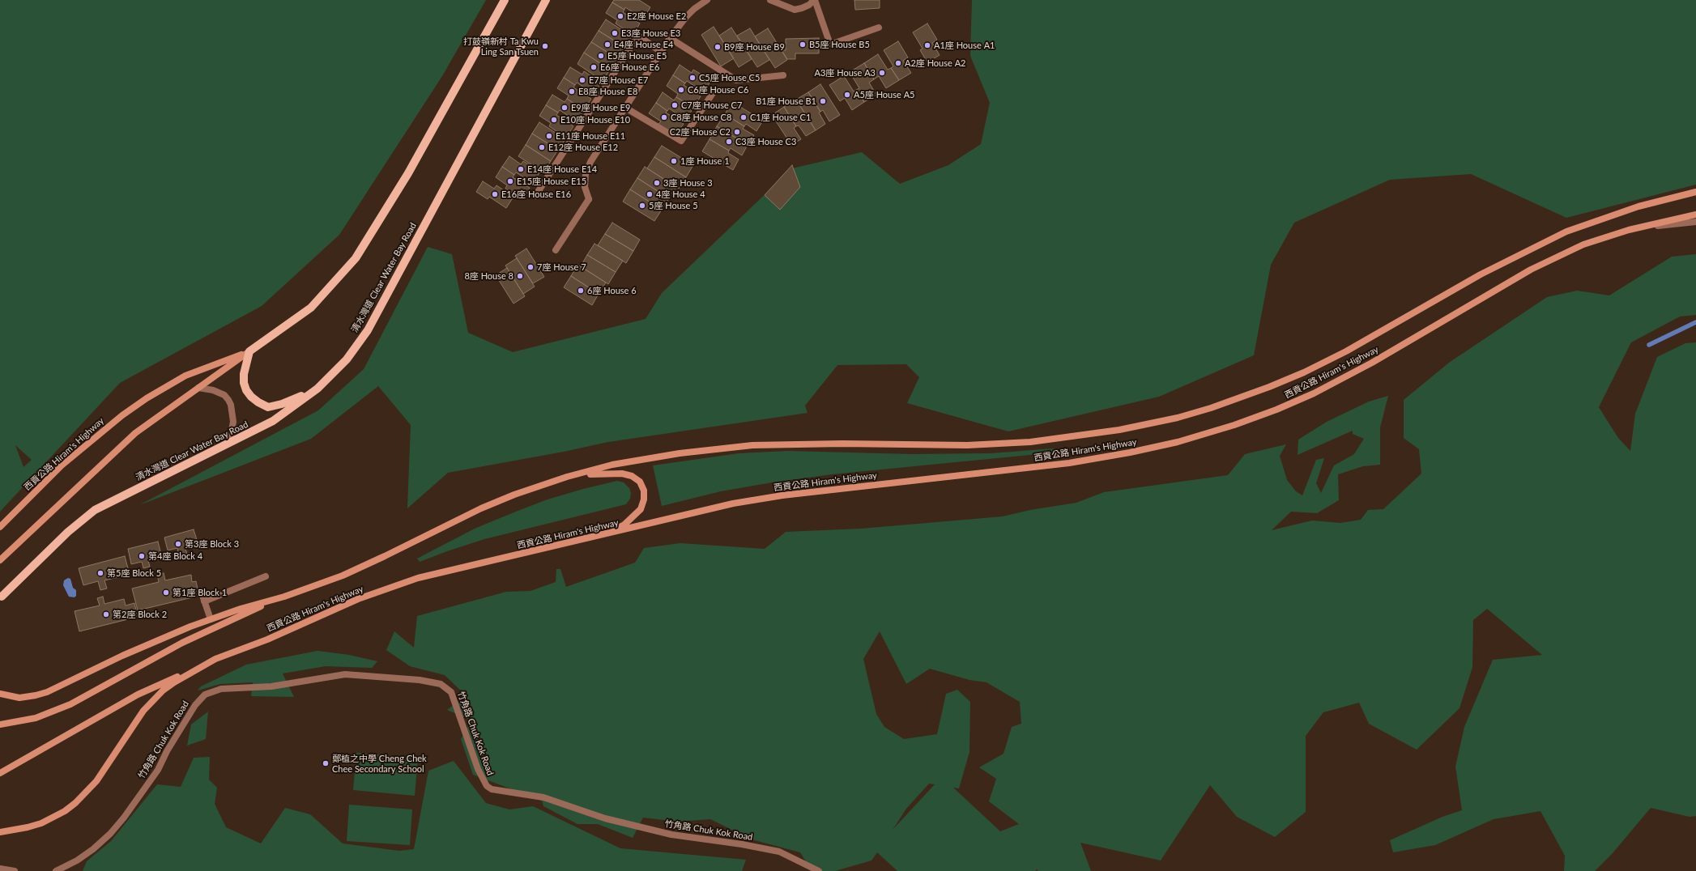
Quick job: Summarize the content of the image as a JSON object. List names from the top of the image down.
{
  "streets": {
    "main road": ["清水灣道 Clear Water Bay Road", "西貢公路 Hiram's Highway"],
    "street": ["竹角路 Chuk Kok Road"]
  },
  "places": [
    "E2座 House E2",
    "E3座 House E3",
    "E4座 House E4",
    "B5座 House B5",
    "A1座 House A1",
    "打鼓嶺新村 Ta Kwu Ling San Tsuen",
    "B9座 House B9",
    "E5座 House E5",
    "A2座 House A2",
    "E6座 House E6",
    "A3座 House A3",
    "C5座 House C5",
    "E7座 House E7",
    "C6座 House C6",
    "E8座 House E8",
    "A5座 House A5",
    "B1座 House B1",
    "C7座 House C7",
    "E9座 House E9",
    "C8座 House C8",
    "C1座 House C1",
    "E10座 House E10",
    "C2座 House C2",
    "E11座 House E11",
    "C3座 House C3",
    "E12座 House E12",
    "1座 House 1",
    "E14座 House E14",
    "E15座 House E15",
    "3座 House 3",
    "E16座 House E16",
    "4座 House 4",
    "5座 House 5",
    "7座 House 7",
    "8座 House 8",
    "6座 House 6",
    "第3座 Block 3",
    "第4座 Block 4",
    "第5座 Block 5",
    "第1座 Block 1",
    "第2座 Block 2",
    "鄭植之中學 Cheng Chek Chee Secondary School"
  ]
}
